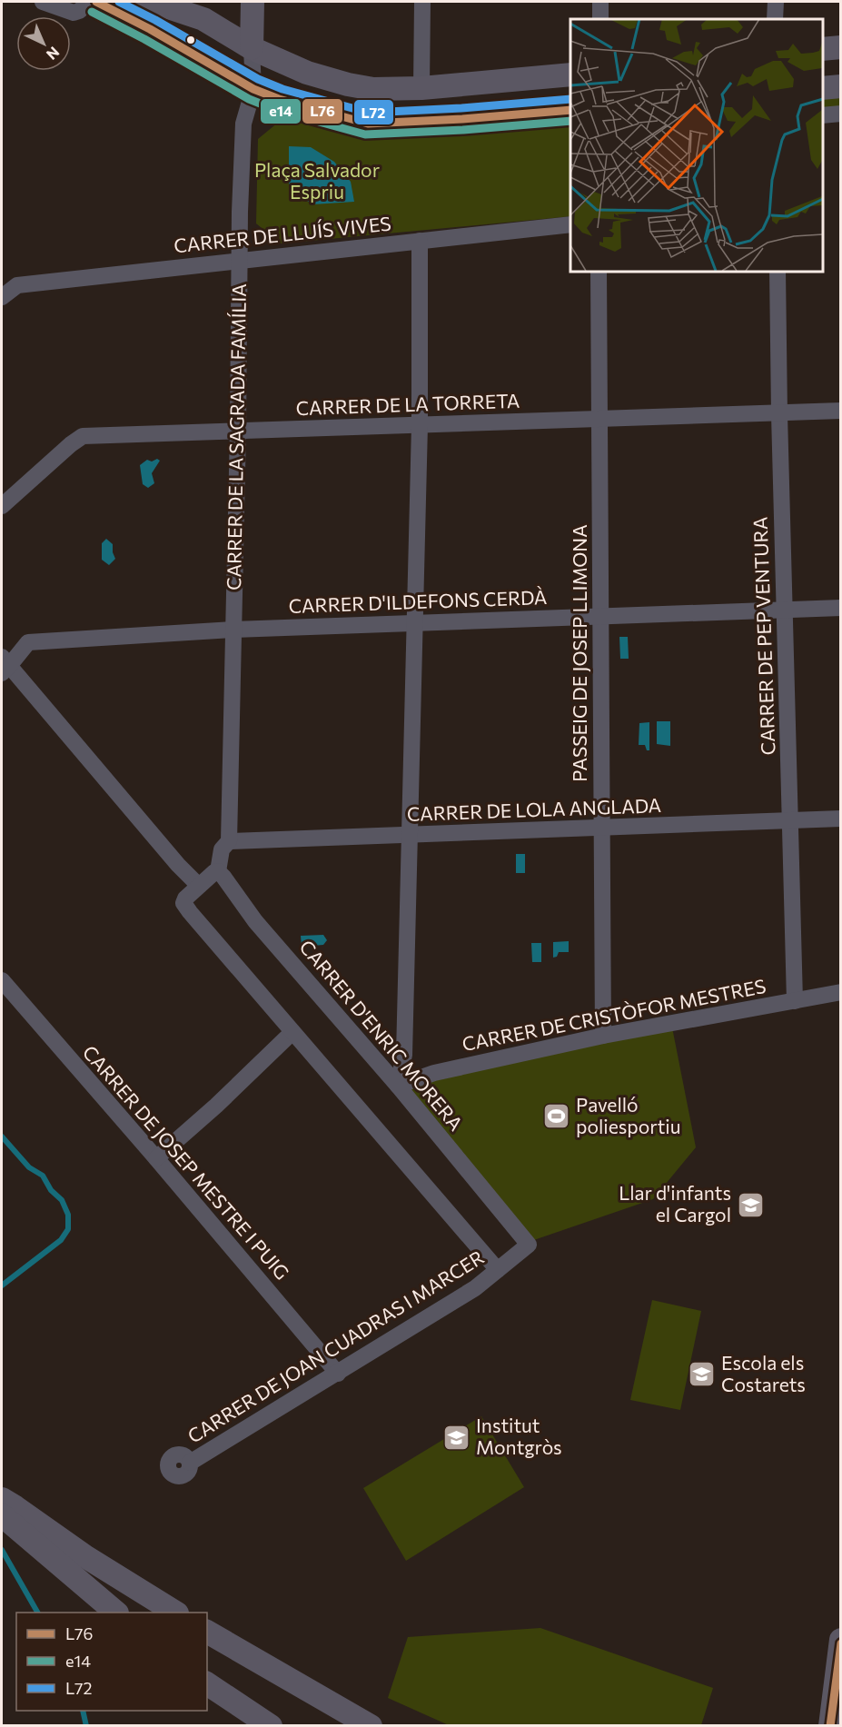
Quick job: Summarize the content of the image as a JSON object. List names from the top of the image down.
{
  "streets": {
    "street": [
      "CARRER DE LLUÍS VIVES",
      "CARRER DE LA TORRETA",
      "CARRER DE LA SAGRADA FAMÍLIA",
      "CARRER D'ILDEFONS CERDÀ",
      "CARRER DE PEP VENTURA",
      "PASSEIG DE JOSEP LLIMONA",
      "CARRER DE LOLA ANGLADA",
      "CARRER DE CRISTÒFOR MESTRES",
      "CARRER D'ENRIC MORERA",
      "CARRER DE JOSEP MESTRE I PUIG",
      "CARRER DE JOAN CUADRAS I MARCER"
    ]
  },
  "crossings": [
    ["CARRER DE LLUÍS VIVES", "CARRER DE LA SAGRADA FAMÍLIA"],
    ["CARRER DE LA TORRETA", "CARRER DE LA SAGRADA FAMÍLIA"],
    ["CARRER DE LA TORRETA", "CARRER DE PEP VENTURA"],
    ["CARRER DE LA TORRETA", "PASSEIG DE JOSEP LLIMONA"],
    ["CARRER DE LA SAGRADA FAMÍLIA", "CARRER D'ILDEFONS CERDÀ"],
    ["CARRER DE LA SAGRADA FAMÍLIA", "CARRER DE LOLA ANGLADA"],
    ["CARRER DE LA SAGRADA FAMÍLIA", "CARRER D'ENRIC MORERA"],
    ["CARRER D'ILDEFONS CERDÀ", "CARRER DE PEP VENTURA"],
    ["CARRER D'ILDEFONS CERDÀ", "PASSEIG DE JOSEP LLIMONA"],
    ["CARRER DE PEP VENTURA", "CARRER DE LOLA ANGLADA"],
    ["CARRER DE PEP VENTURA", "CARRER DE CRISTÒFOR MESTRES"],
    ["PASSEIG DE JOSEP LLIMONA", "CARRER DE LOLA ANGLADA"],
    ["PASSEIG DE JOSEP LLIMONA", "CARRER DE CRISTÒFOR MESTRES"],
    ["CARRER DE CRISTÒFOR MESTRES", "CARRER D'ENRIC MORERA"],
    ["CARRER D'ENRIC MORERA", "CARRER DE JOAN CUADRAS I MARCER"],
    ["CARRER DE JOSEP MESTRE I PUIG", "CARRER DE JOAN CUADRAS I MARCER"]
  ],
  "parks": ["Plaça Salvador Espriu"],
  "places": {
    "sports": ["Pavelló poliesportiu"],
    "school or university": ["Llar d'infants el Cargol", "Escola els Costarets", "Institut Montgròs"]
  },
  "lines": ["transit line L76", "transit line L72", "transit line e14"],
  "legend": ["L76", "e14", "L72"],
  "north": "bottom right"
}
